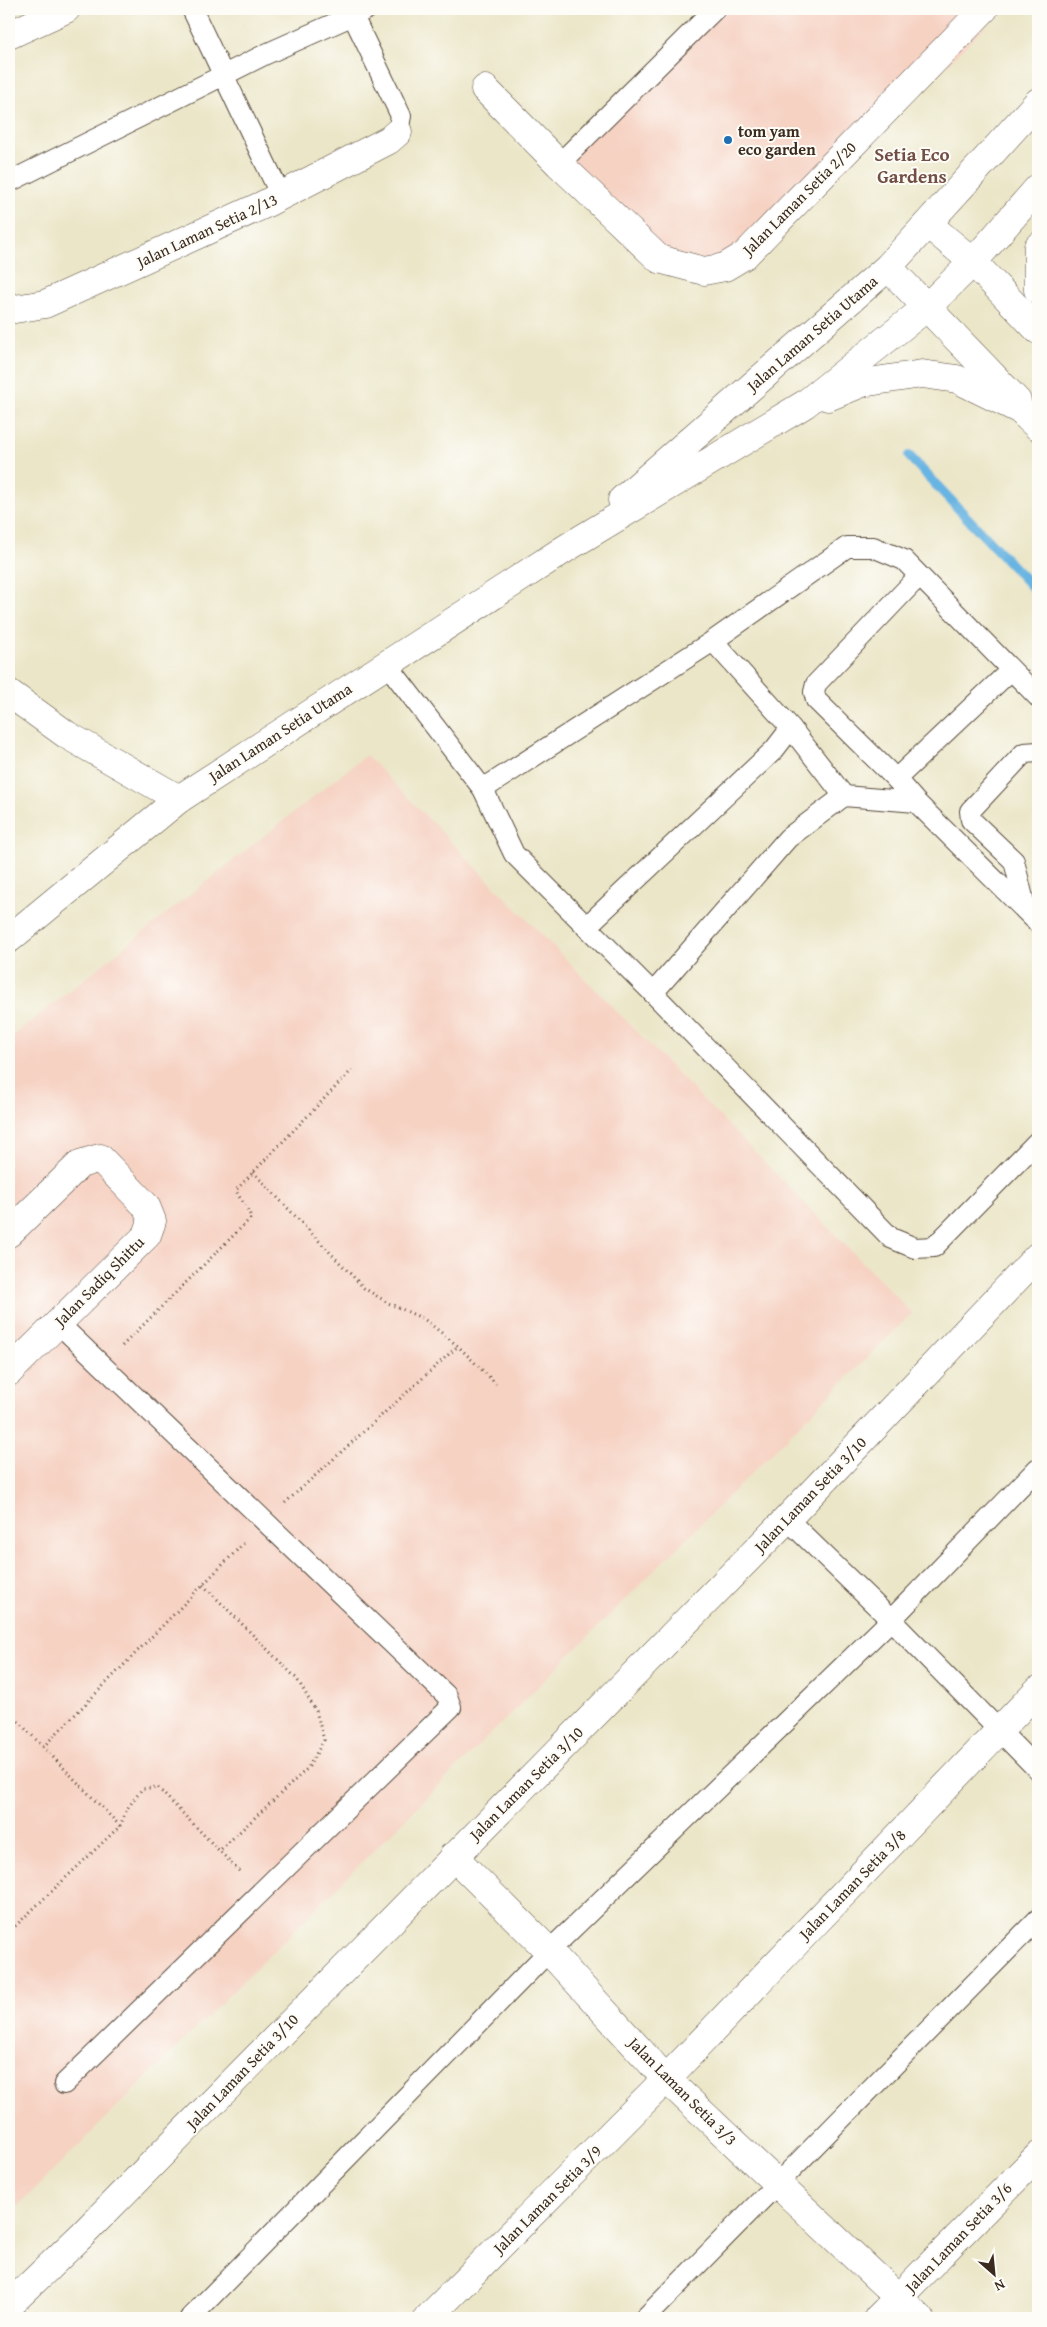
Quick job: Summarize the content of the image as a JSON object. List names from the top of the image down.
{
  "streets": {
    "street": [
      "Jalan Laman Setia 2/20",
      "Jalan Laman Setia 2/13",
      "Jalan Laman Setia Utama",
      "Jalan Sadiq Shittu",
      "Jalan Laman Setia 3/10",
      "Jalan Laman Setia 3/8",
      "Jalan Laman Setia 3/3",
      "Jalan Laman Setia 3/9",
      "Jalan Laman Setia 3/6"
    ]
  },
  "crossings": [
    ["Jalan Laman Setia 3/10", "Jalan Laman Setia 3/3"],
    ["Jalan Laman Setia 3/8", "Jalan Laman Setia 3/3"],
    ["Jalan Laman Setia 3/8", "Jalan Laman Setia 3/9"],
    ["Jalan Laman Setia 3/3", "Jalan Laman Setia 3/9"],
    ["Jalan Laman Setia 3/3", "Jalan Laman Setia 3/6"]
  ],
  "districts": ["Setia Eco Gardens"],
  "places": ["tom yam eco garden"],
  "north": "bottom right"
}
